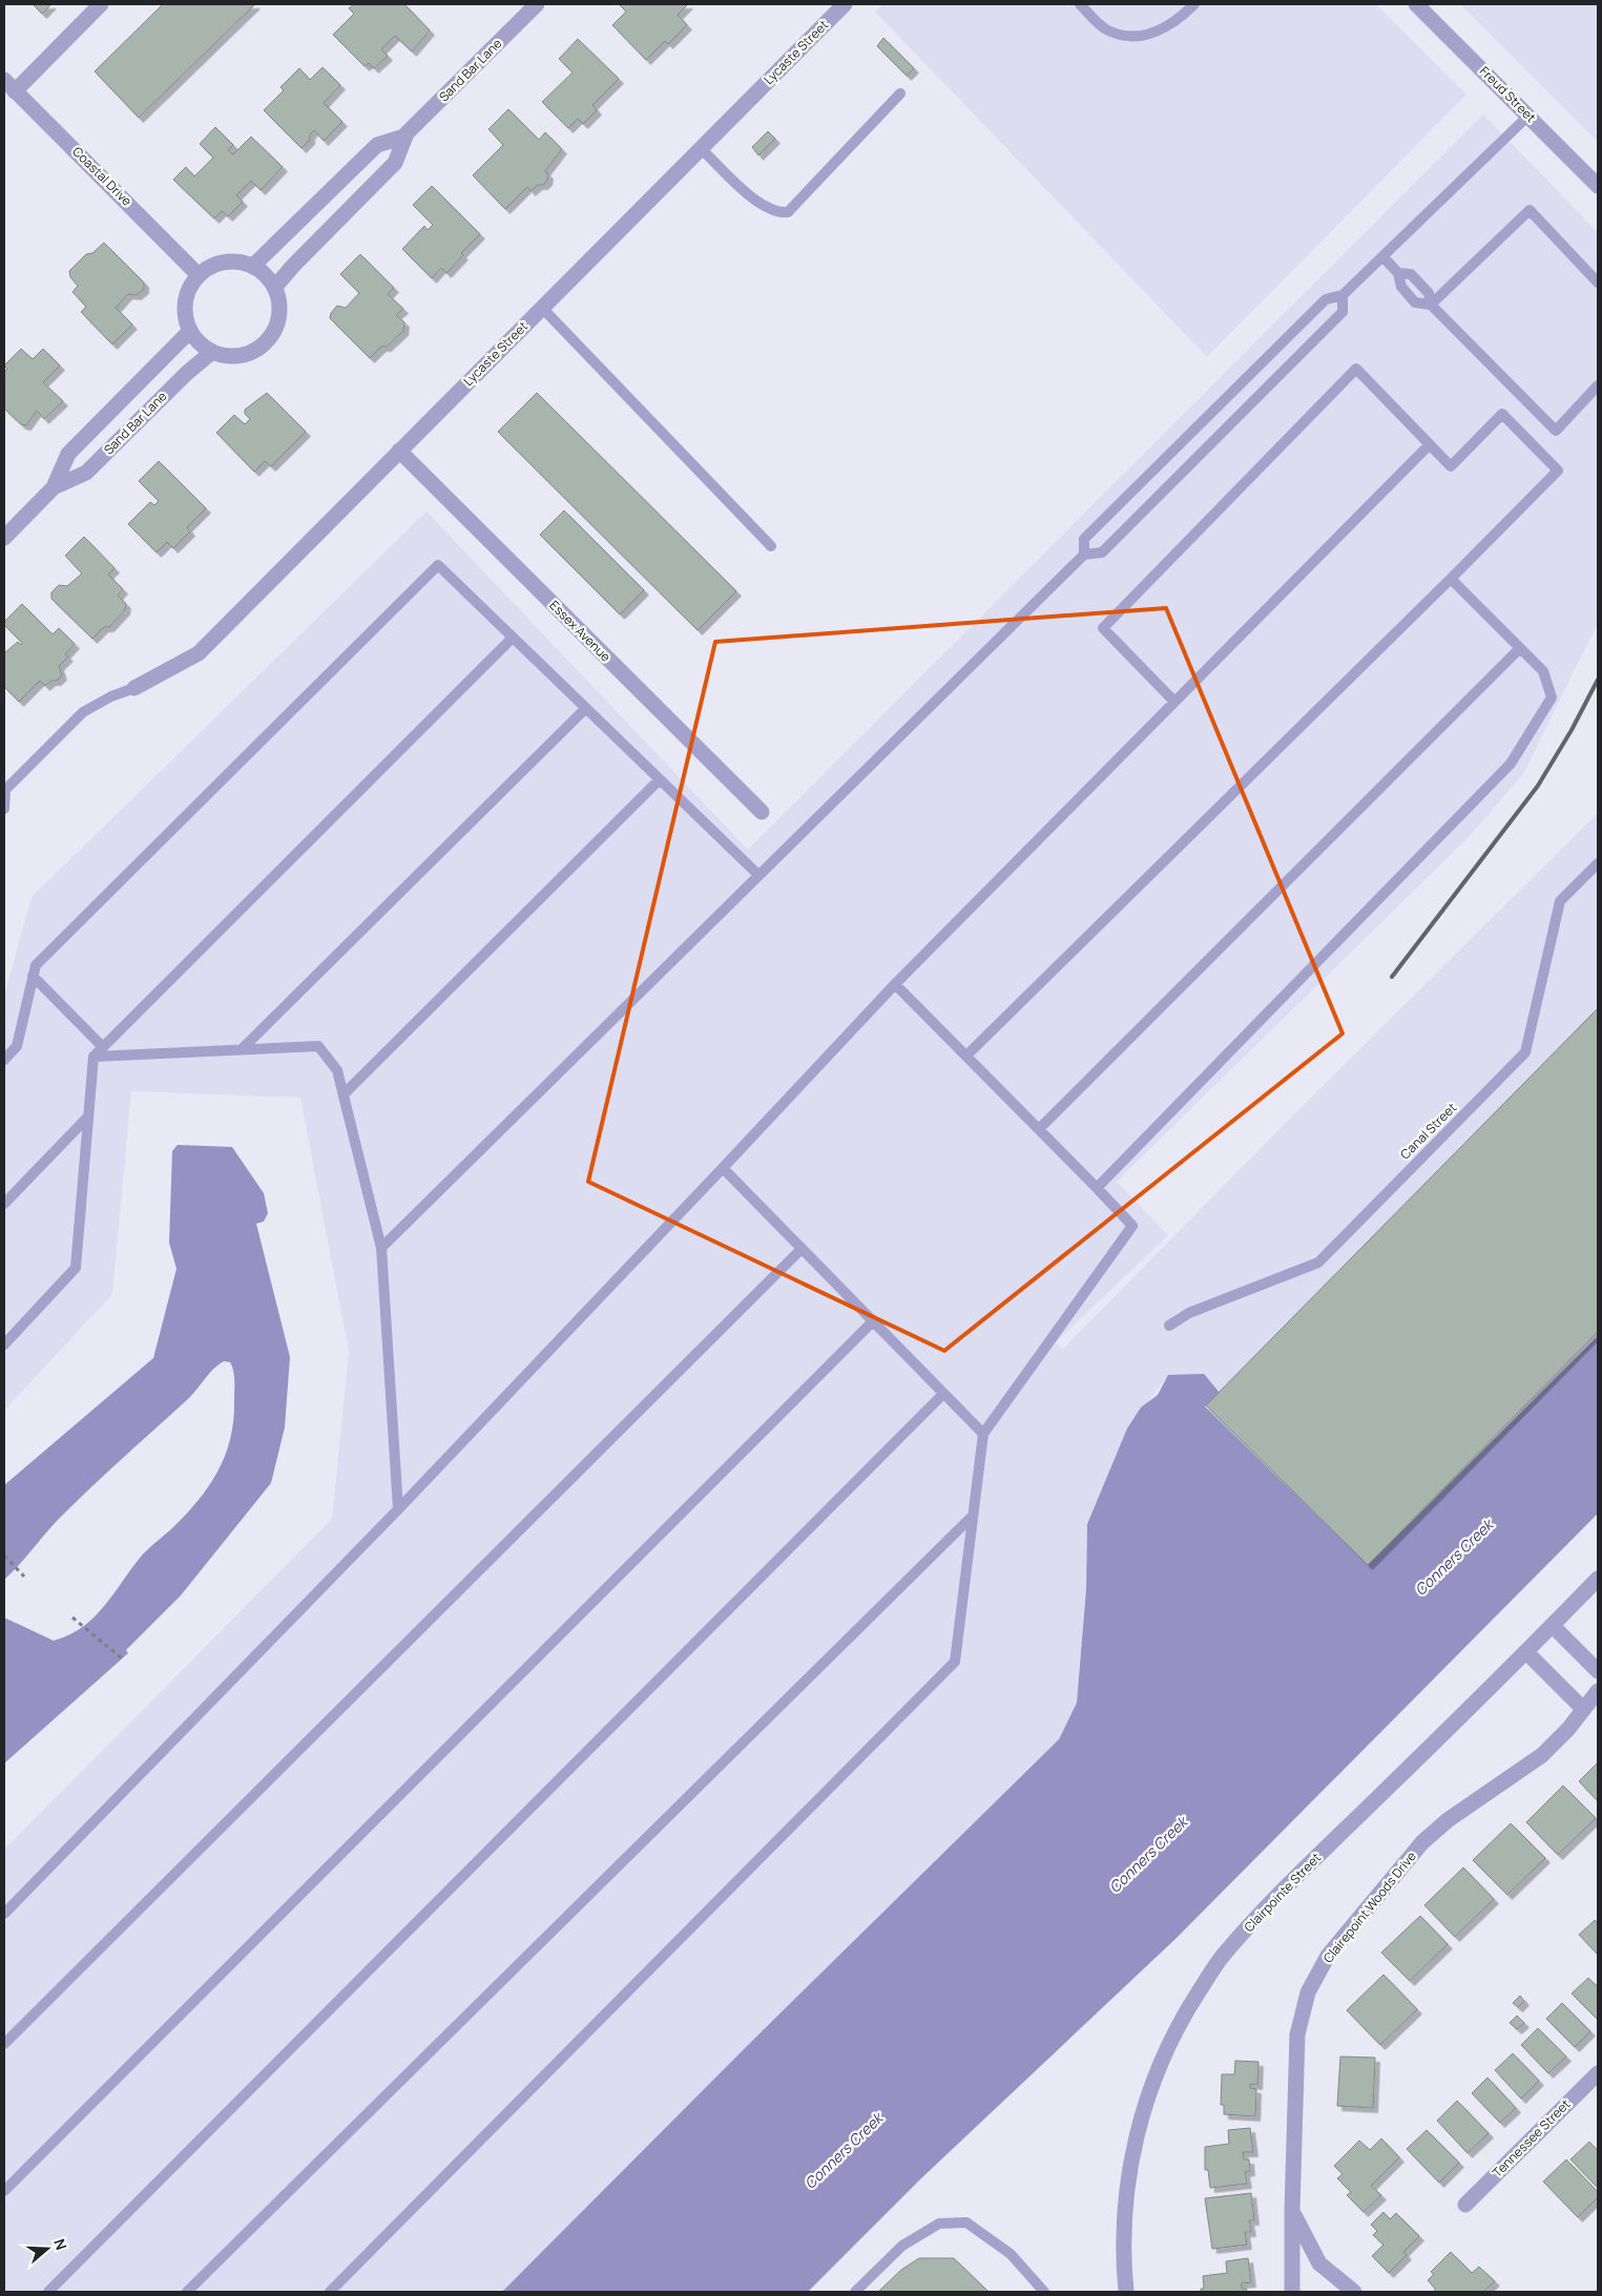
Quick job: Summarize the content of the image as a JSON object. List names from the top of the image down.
{
  "streets": {
    "street": [
      "Lycaste Street",
      "Sand Bar Lane",
      "Freud Street",
      "Coastal Drive",
      "Essex Avenue",
      "Clairpointe Street",
      "Clairepoint Woods Drive",
      "Tennessee Street"
    ],
    "lane": ["Canal Street"]
  },
  "crossings": [
    ["Lycaste Street", "Essex Avenue"],
    ["Sand Bar Lane", "Coastal Drive"]
  ],
  "water": ["Conners Creek"],
  "north": "right"
}
